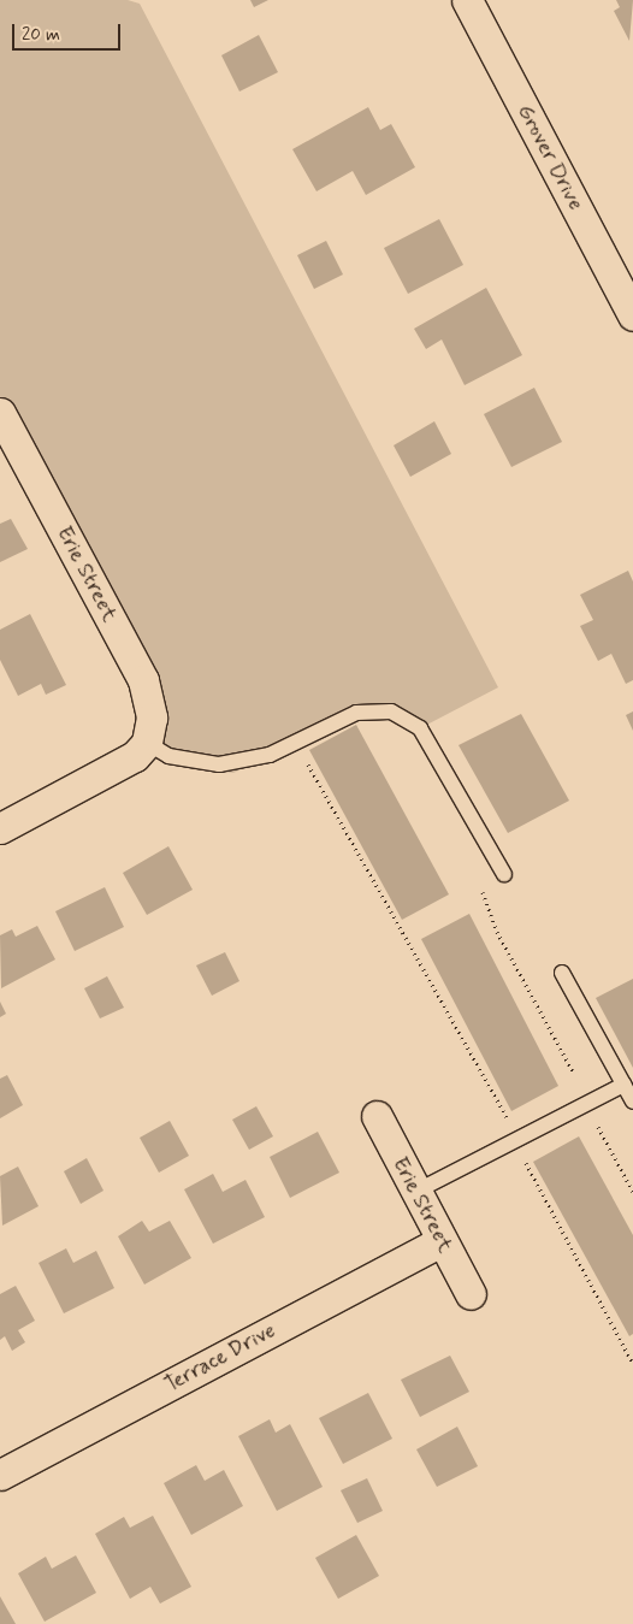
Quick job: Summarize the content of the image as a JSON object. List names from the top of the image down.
{
  "streets": {
    "street": ["Grover Drive", "Erie Street", "Terrace Drive"]
  },
  "crossings": [
    ["Erie Street", "Terrace Drive"]
  ],
  "scale_bar": "20 m"
}
